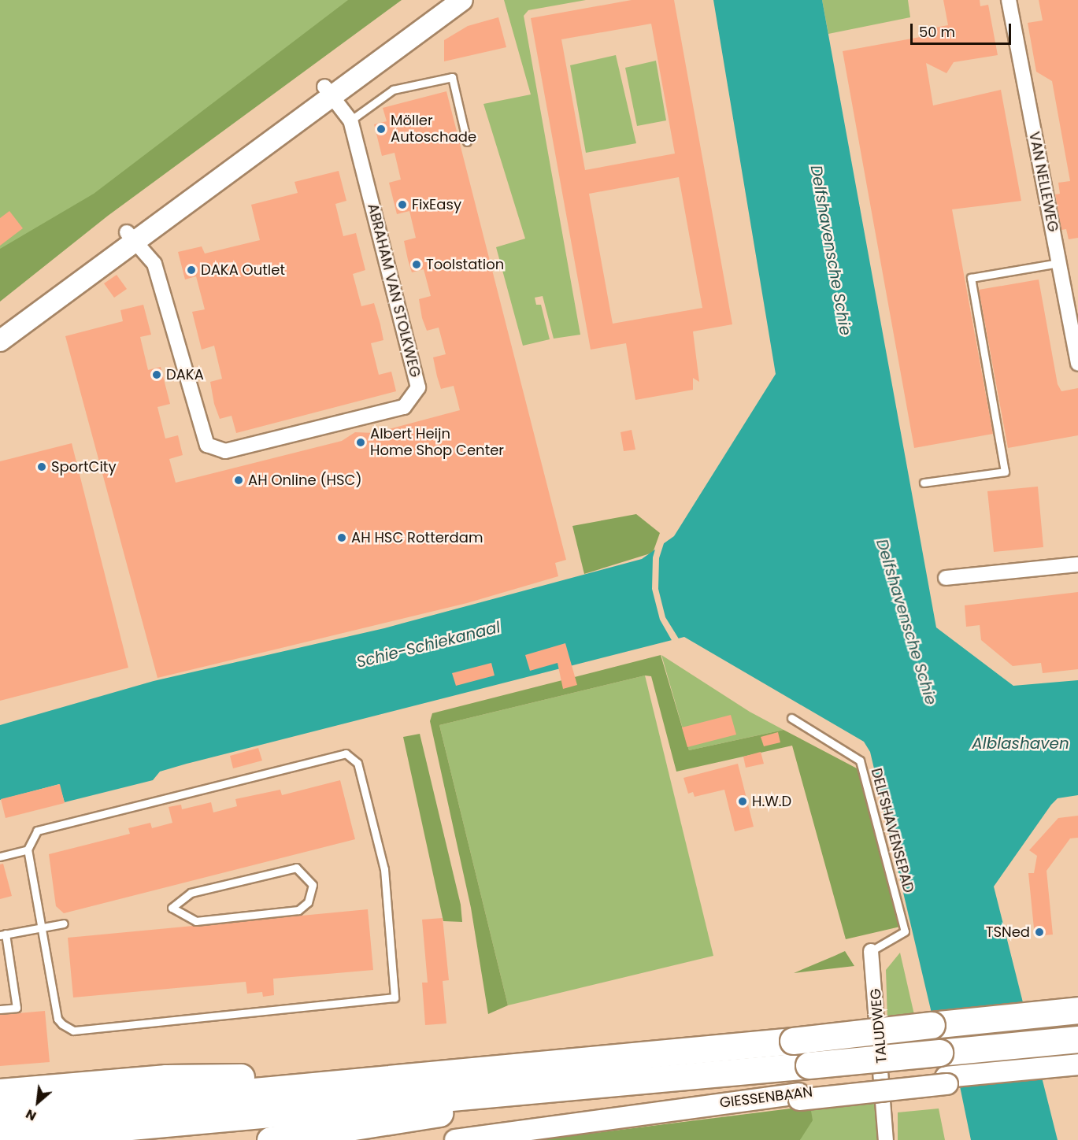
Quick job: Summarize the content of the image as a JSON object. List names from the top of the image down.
{
  "streets": {
    "street": [
      "VAN NELLEWEG",
      "ABRAHAM VAN STOLKWEG",
      "TALUDWEG",
      "GIESSENBAAN"
    ],
    "lane": ["DELFSHAVENSEPAD"]
  },
  "crossings": [
    ["DELFSHAVENSEPAD", "TALUDWEG"]
  ],
  "water": ["Delfshavensche Schie", "Schie-Schiekanaal", "Alblashaven"],
  "places": [
    "Möller Autoschade",
    "FixEasy",
    "Toolstation",
    "DAKA Outlet",
    "DAKA",
    "Albert Heijn Home Shop Center",
    "SportCity",
    "AH Online (HSC)",
    "AH HSC Rotterdam",
    "H.W.D",
    "TSNed"
  ],
  "scale_bar": "50 m",
  "north": "bottom left"
}
